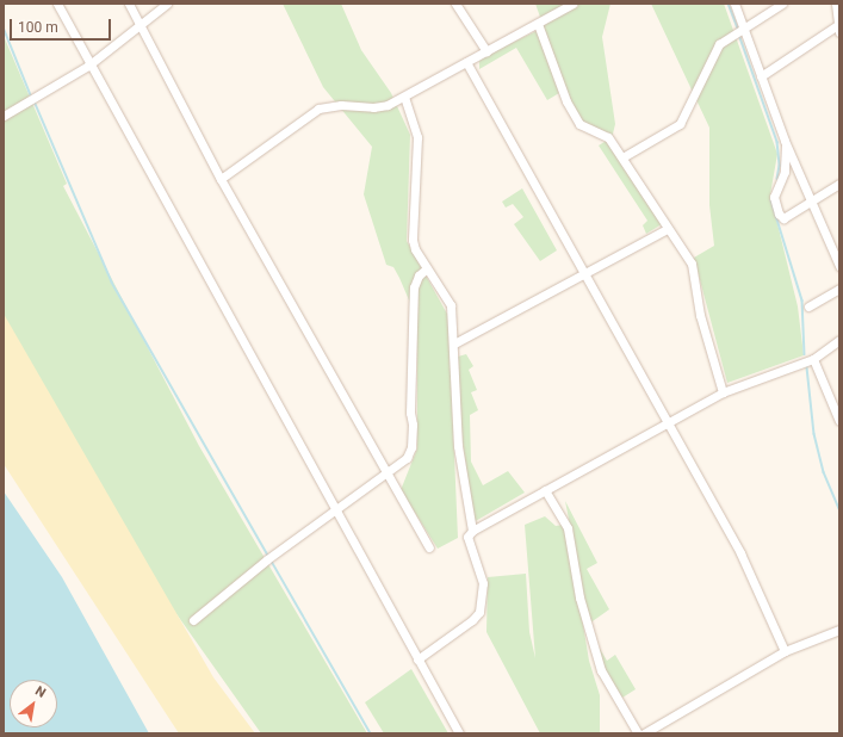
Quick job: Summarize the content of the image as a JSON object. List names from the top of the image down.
{
  "scale_bar": "100 m",
  "north": "top right"
}
